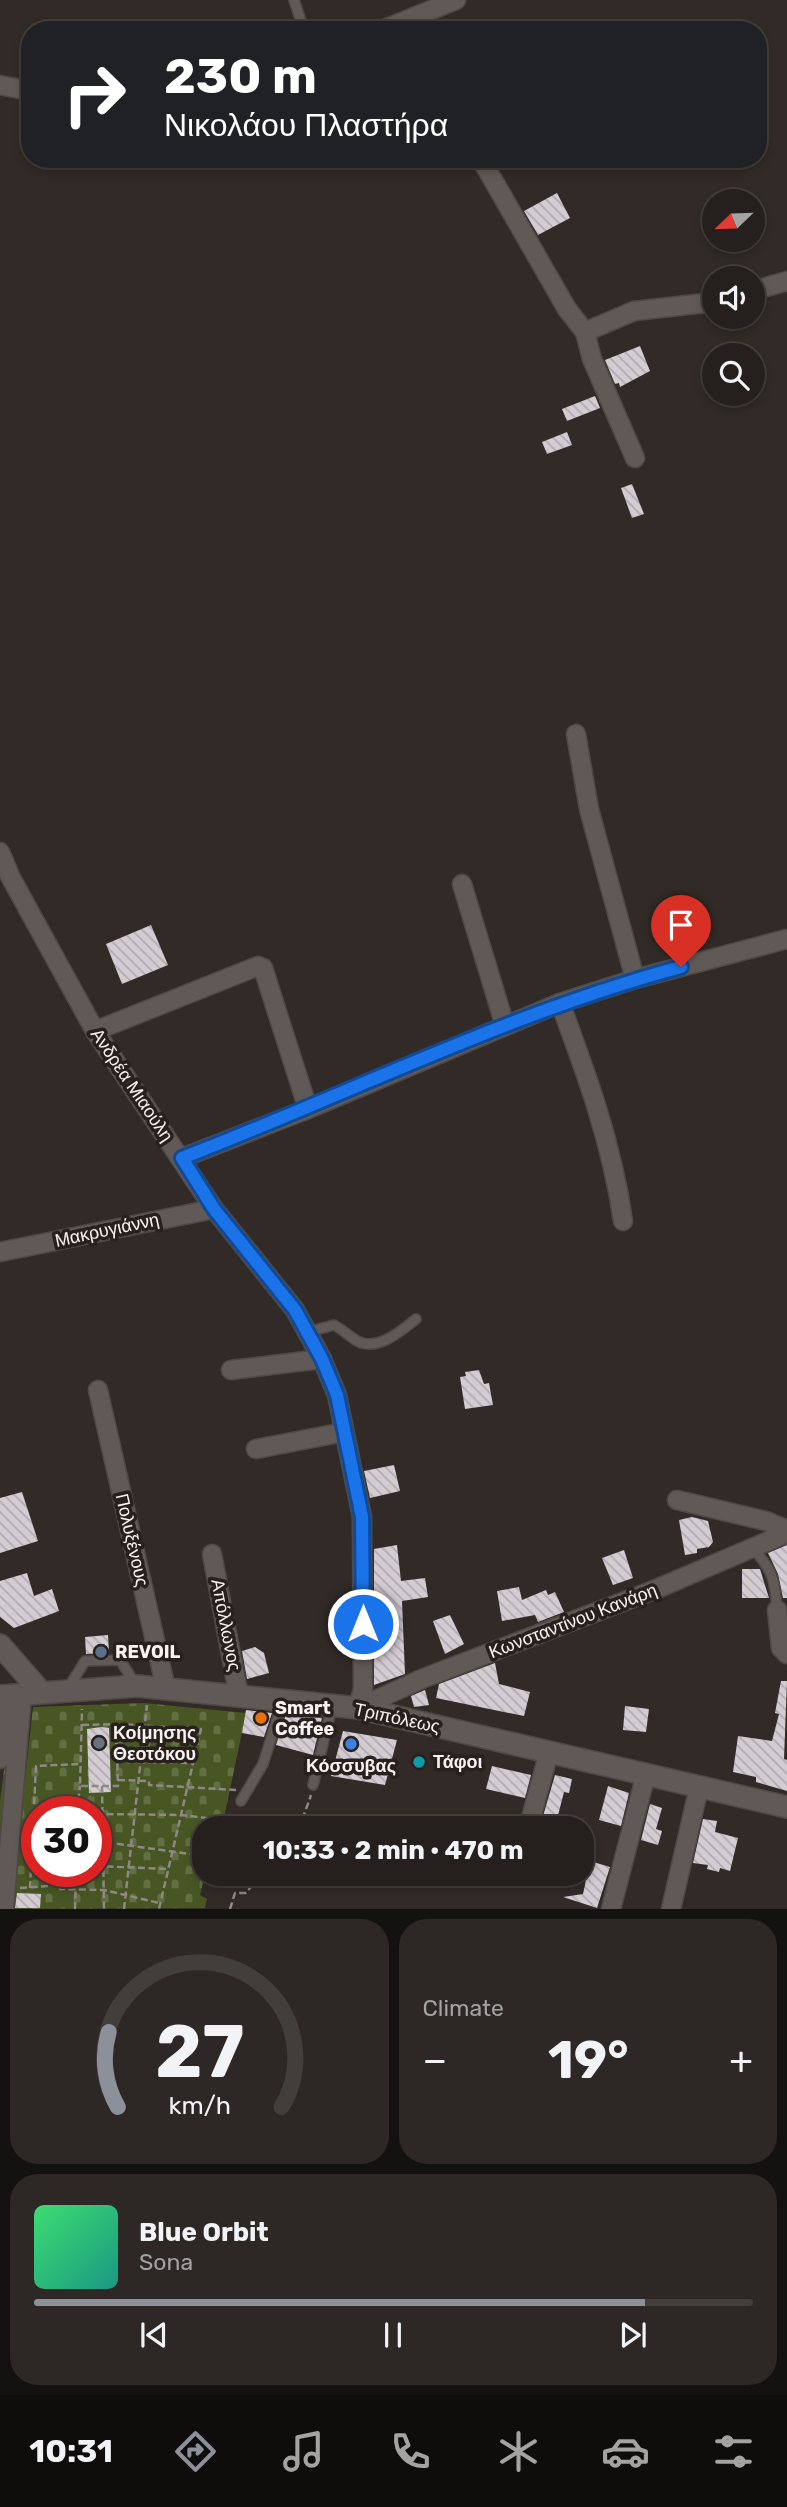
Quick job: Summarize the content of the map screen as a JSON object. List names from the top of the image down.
{
  "streets": {
    "main road": ["Τριπόλεως"],
    "street": [
      "Ανδρέα Μιαούλη",
      "Μακρυγιάννη",
      "Πολυξένους",
      "Κωνσταντίνου Κανάρη",
      "Απόλλωνος"
    ]
  },
  "crossings": [
    ["Ανδρέα Μιαούλη", "Μακρυγιάννη"],
    ["Ανδρέα Μιαούλη", "Κωνσταντίνου Κανάρη"],
    ["Ανδρέα Μιαούλη", "Τριπόλεως"],
    ["Πολυξένους", "Τριπόλεως"],
    ["Κωνσταντίνου Κανάρη", "Τριπόλεως"],
    ["Απόλλωνος", "Τριπόλεως"]
  ],
  "places": [
    "REVOIL",
    "Smart Coffee",
    "Κοίμησης Θεοτόκου",
    "Κόσσυβας",
    "Τάφοι"
  ],
  "north": "bottom left",
  "page": {
    "turn": ["230 m", "Νικολάου Πλαστήρα"],
    "limit": "30",
    "trip": "10:33 · 2 min · 470 m",
    "tile": "Climate",
    "heat": ["−", "19°", "+"],
    "song": ["Blue Orbit", "Sona"],
    "tabs": "10:31",
    "gauge": ["27", "km/h"]
  }
}
